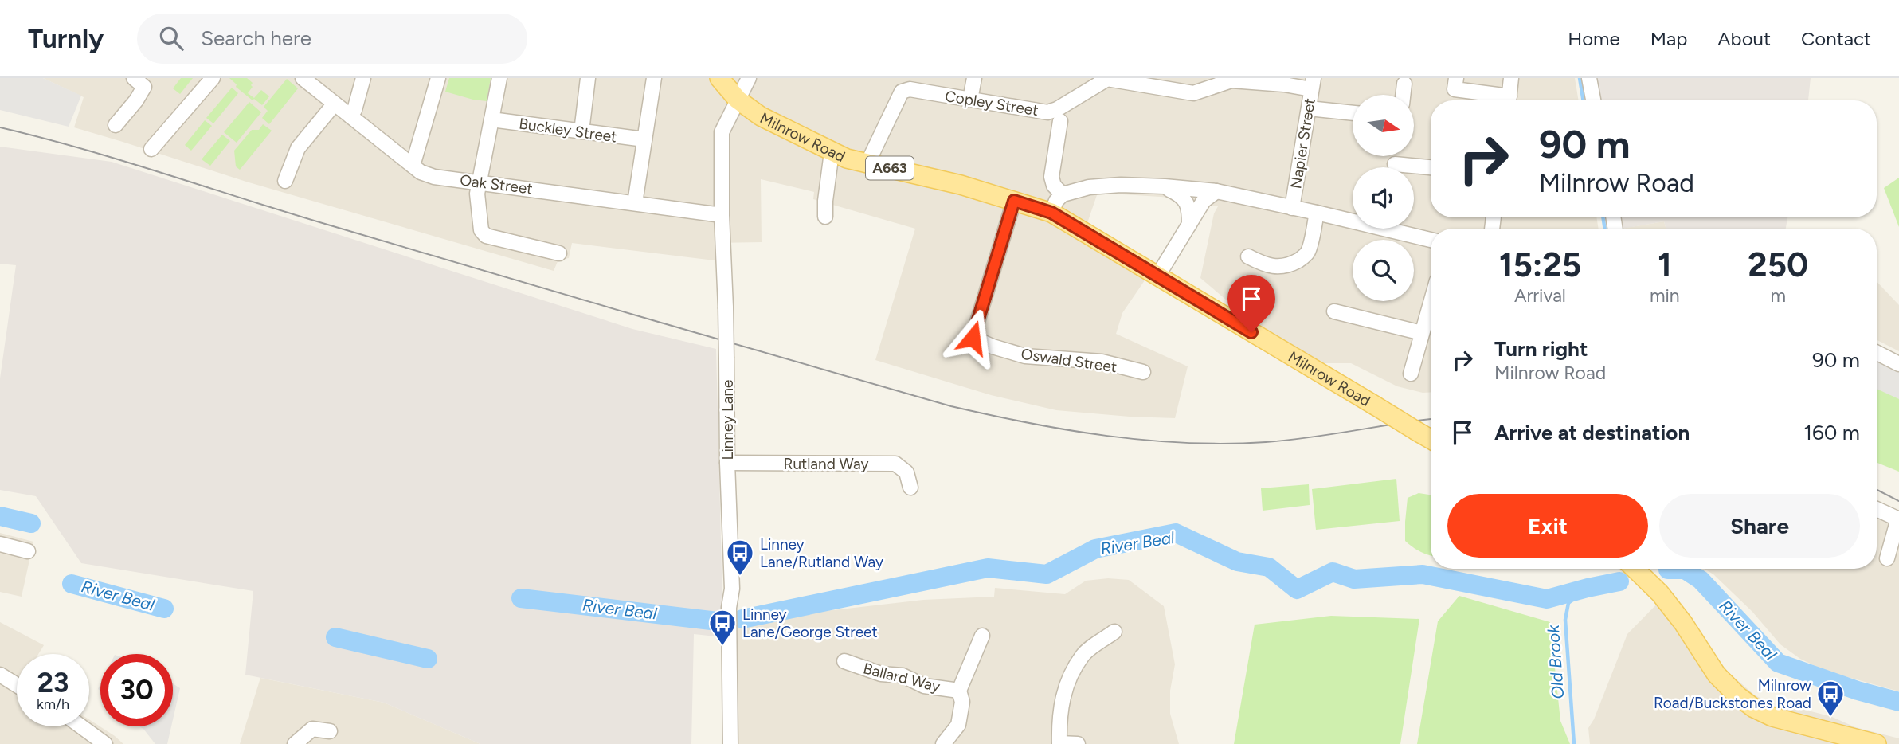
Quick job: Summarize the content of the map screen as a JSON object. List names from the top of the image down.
{
  "streets": {
    "main road": ["Milnrow Road", "A663"],
    "street": [
      "Copley Street",
      "Buckley Street",
      "Napier Street",
      "Oak Street",
      "Oswald Street",
      "Linney Lane",
      "Rutland Way",
      "Ballard Way"
    ]
  },
  "crossings": [
    ["Copley Street", "Milnrow Road"],
    ["Milnrow Road", "A663"],
    ["Milnrow Road", "Oswald Street"],
    ["Milnrow Road", "Linney Lane"],
    ["A663", "Linney Lane"],
    ["Oak Street", "Linney Lane"],
    ["Linney Lane", "Rutland Way"]
  ],
  "water": ["River Beal", "Old Brook"],
  "places": {
    "bus stop": ["Linney Lane/Rutland Way", "Linney Lane/George Street", "Milnrow Road/Buckstones Road"]
  },
  "north": "right",
  "page": {
    "header": "Turnly",
    "search": "Search here",
    "nav": [
      "Home",
      "Map",
      "About",
      "Contact"
    ],
    "turn": ["90 m", "Milnrow Road"],
    "eta": [
      "15:25",
      "Arrival",
      "1",
      "min",
      "250",
      "m"
    ],
    "list": [
      {
        "name": "Turn right",
        "note": "Milnrow Road",
        "value": "90 m"
      },
      {
        "name": "Arrive at destination",
        "value": "160 m"
      }
    ],
    "buttons": ["Exit", "Share"],
    "speed": "23 km/h",
    "limit": "30"
  }
}
